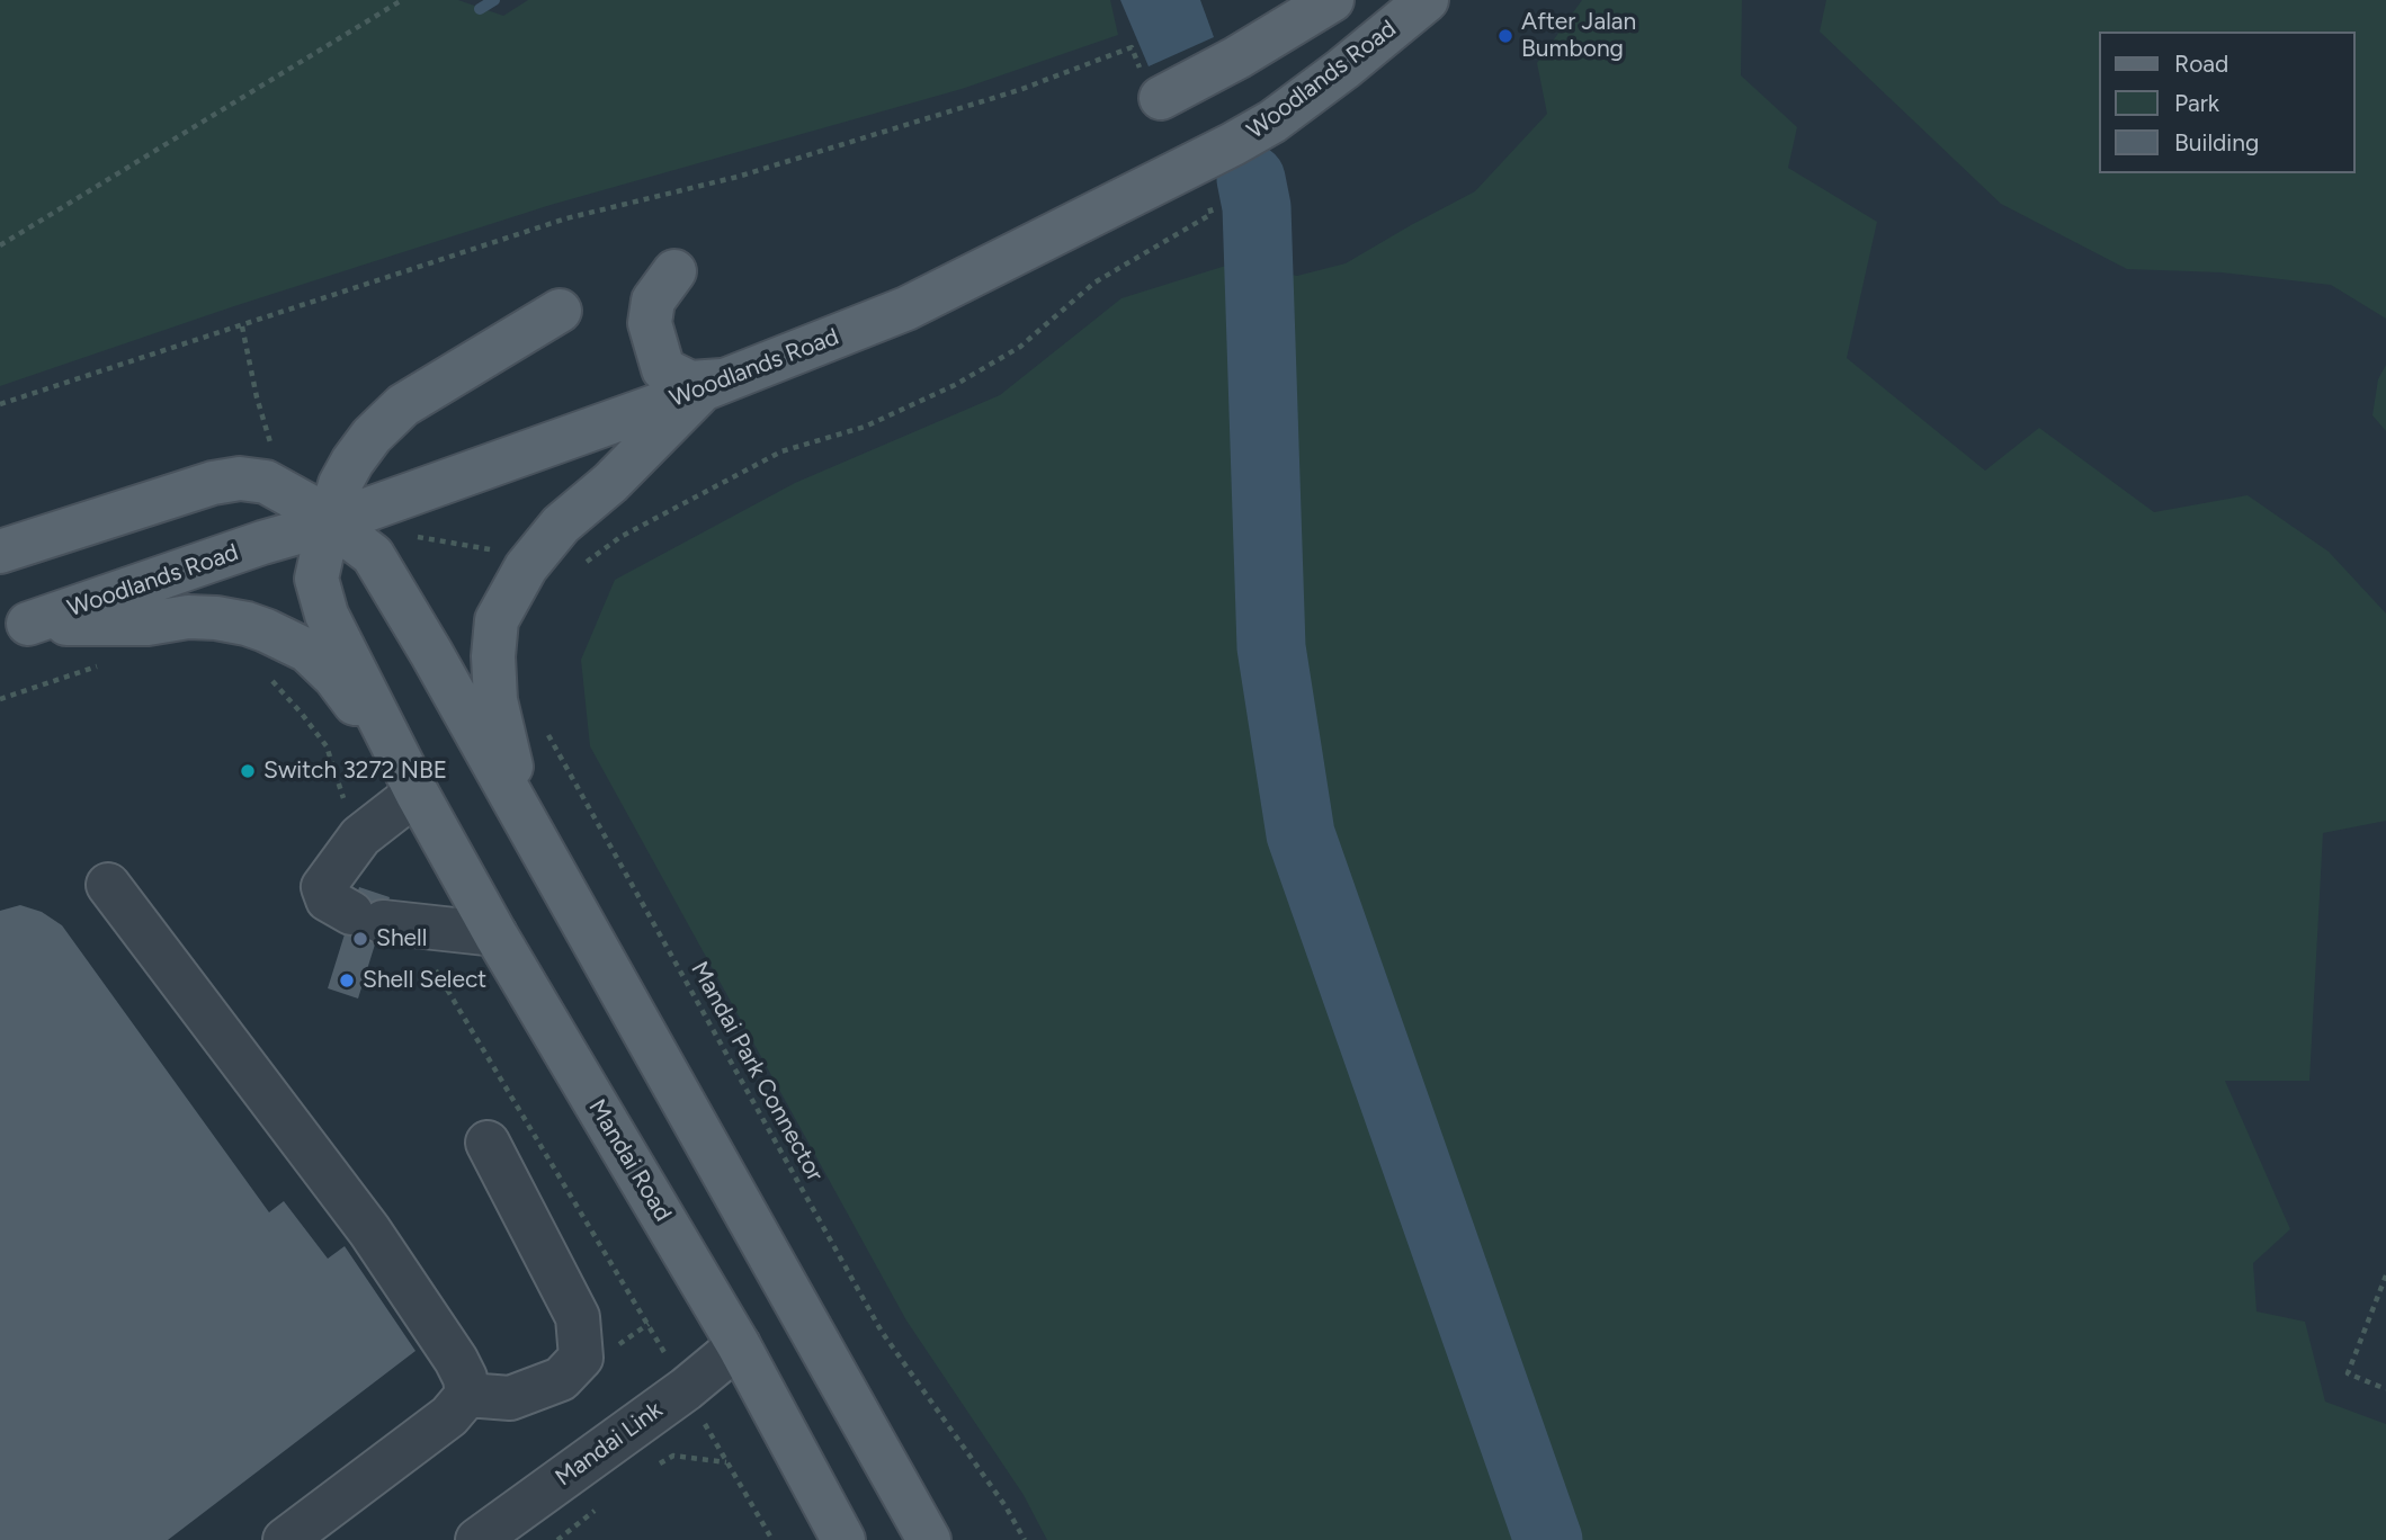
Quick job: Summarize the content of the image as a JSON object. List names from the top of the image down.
{
  "streets": {
    "main road": ["Woodlands Road", "Mandai Road"],
    "street": ["Mandai Link"],
    "path": ["Mandai Park Connector"]
  },
  "crossings": [
    ["Mandai Road", "Mandai Link"]
  ],
  "places": [
    "After Jalan Bumbong",
    "Switch 3272 NBE",
    "Shell",
    "Shell Select"
  ],
  "legend": ["Road", "Park", "Building"]
}
